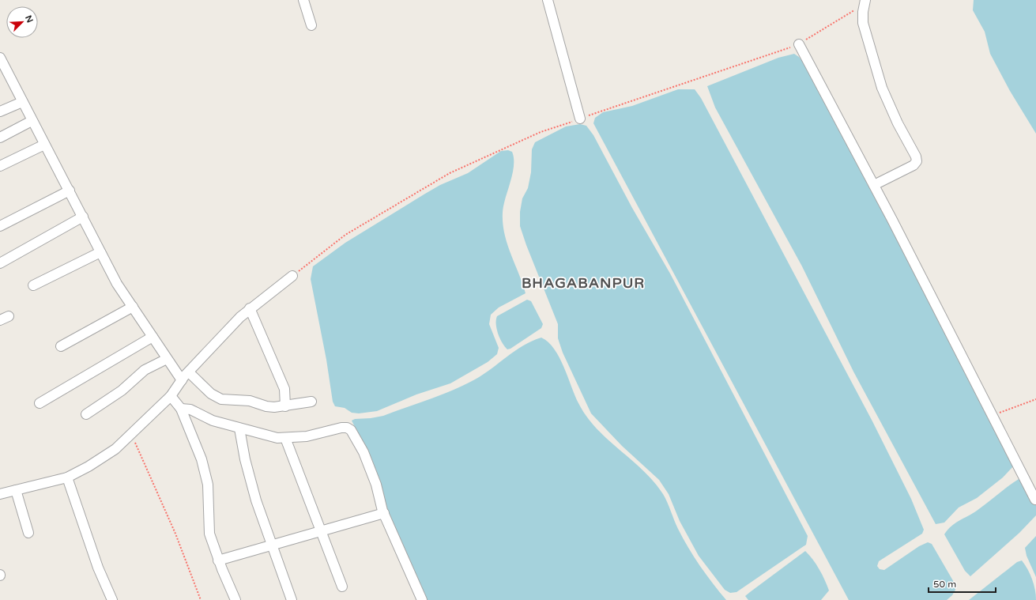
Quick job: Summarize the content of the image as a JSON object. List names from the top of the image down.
{
  "districts": ["BHAGABANPUR"],
  "scale_bar": "50 m",
  "north": "top right"
}
